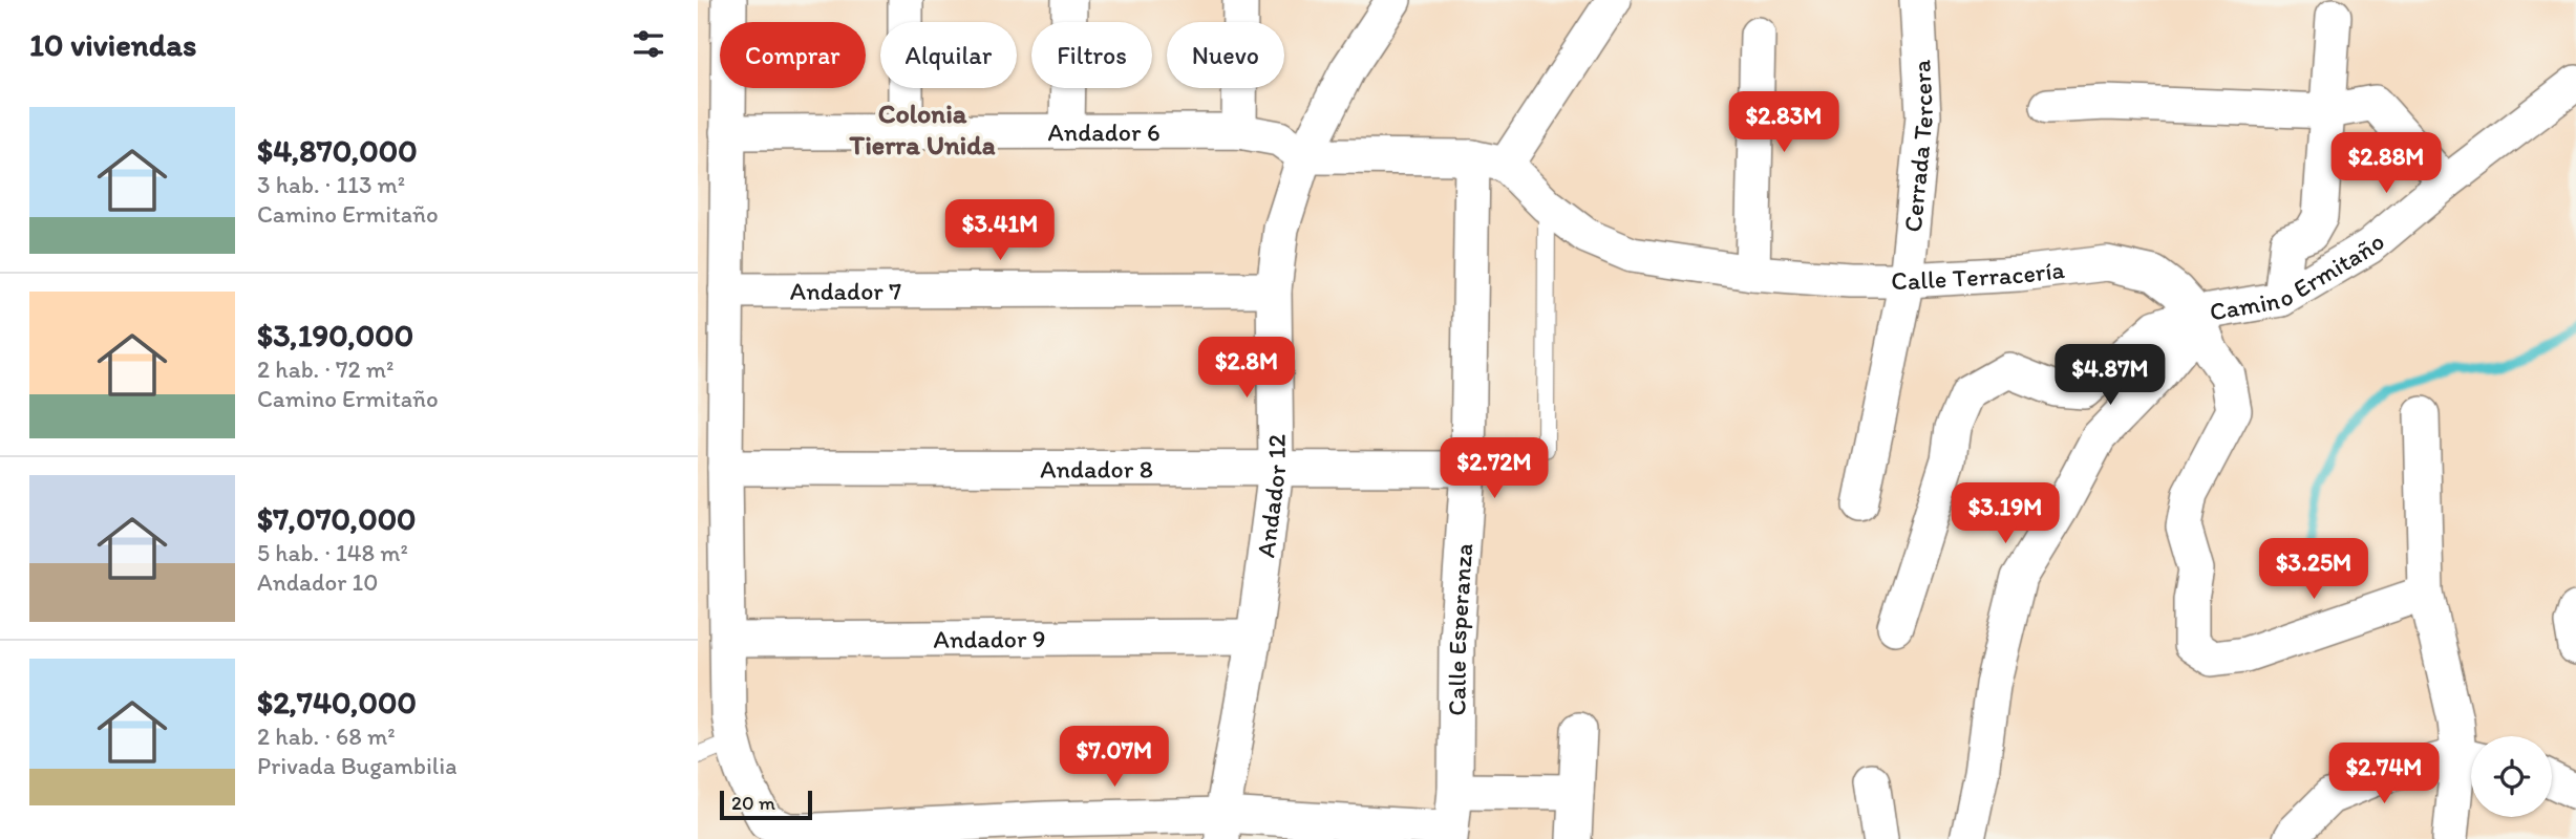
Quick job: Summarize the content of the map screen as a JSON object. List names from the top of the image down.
{
  "streets": {
    "street": [
      "Andador 6",
      "Cerrada Tercera",
      "Camino Ermitaño",
      "Calle Terracería",
      "Andador 7",
      "Andador 8",
      "Andador 12",
      "Calle Esperanza",
      "Andador 9"
    ]
  },
  "crossings": [
    ["Andador 6", "Andador 12"],
    ["Cerrada Tercera", "Calle Terracería"],
    ["Camino Ermitaño", "Calle Terracería"],
    ["Calle Terracería", "Calle Esperanza"],
    ["Andador 7", "Andador 12"],
    ["Andador 8", "Andador 12"],
    ["Andador 8", "Calle Esperanza"],
    ["Andador 12", "Andador 9"]
  ],
  "districts": ["Colonia Tierra Unida"],
  "scale_bar": "20 m",
  "page": {
    "heading": "10 viviendas",
    "chip": [
      "Comprar",
      "Alquilar",
      "Filtros",
      "Nuevo"
    ],
    "list": [
      {
        "name": "$4,870,000",
        "note": "3 hab. · 113 m² · Camino Ermitaño"
      },
      {
        "name": "$3,190,000",
        "note": "2 hab. · 72 m² · Camino Ermitaño"
      },
      {
        "name": "$7,070,000",
        "note": "5 hab. · 148 m² · Andador 10"
      },
      {
        "name": "$2,740,000",
        "note": "2 hab. · 68 m² · Privada Bugambilia"
      }
    ],
    "price": [
      "$2.83M",
      "$2.88M",
      "$3.41M",
      "$2.8M",
      "$4.87M",
      "$2.72M",
      "$3.19M",
      "$3.25M",
      "$7.07M",
      "$2.74M"
    ],
    "scale": "20 m"
  }
}
